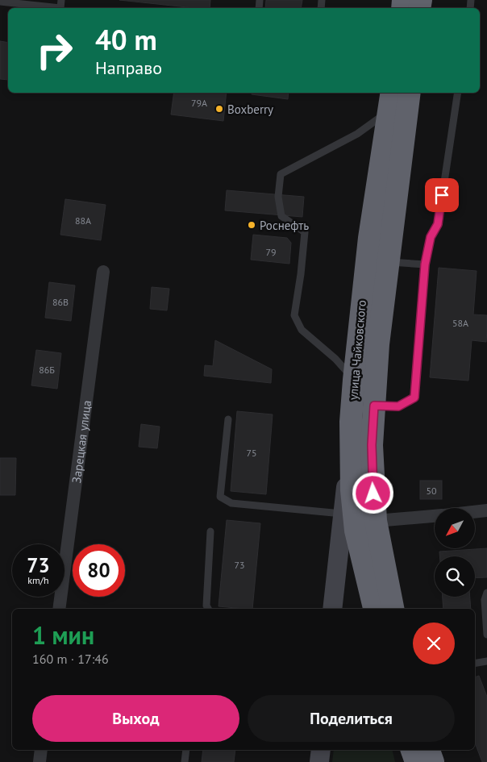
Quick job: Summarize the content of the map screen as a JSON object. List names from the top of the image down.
{
  "streets": {
    "highway": ["улица Чайковского"],
    "street": ["Зарецкая улица"]
  },
  "places": ["Boxberry", "Роснефть"],
  "house_numbers": [
    "79А",
    "88А",
    "79",
    "86В",
    "58А",
    "86Б",
    "75",
    "50",
    "73"
  ],
  "north": "bottom left",
  "page": {
    "turn": ["40 m", "Направо"],
    "speed": "73 km/h",
    "limit": "80",
    "heading": ["1 мин", "160 m · 17:46"],
    "buttons": ["Выход", "Поделиться"]
  }
}
